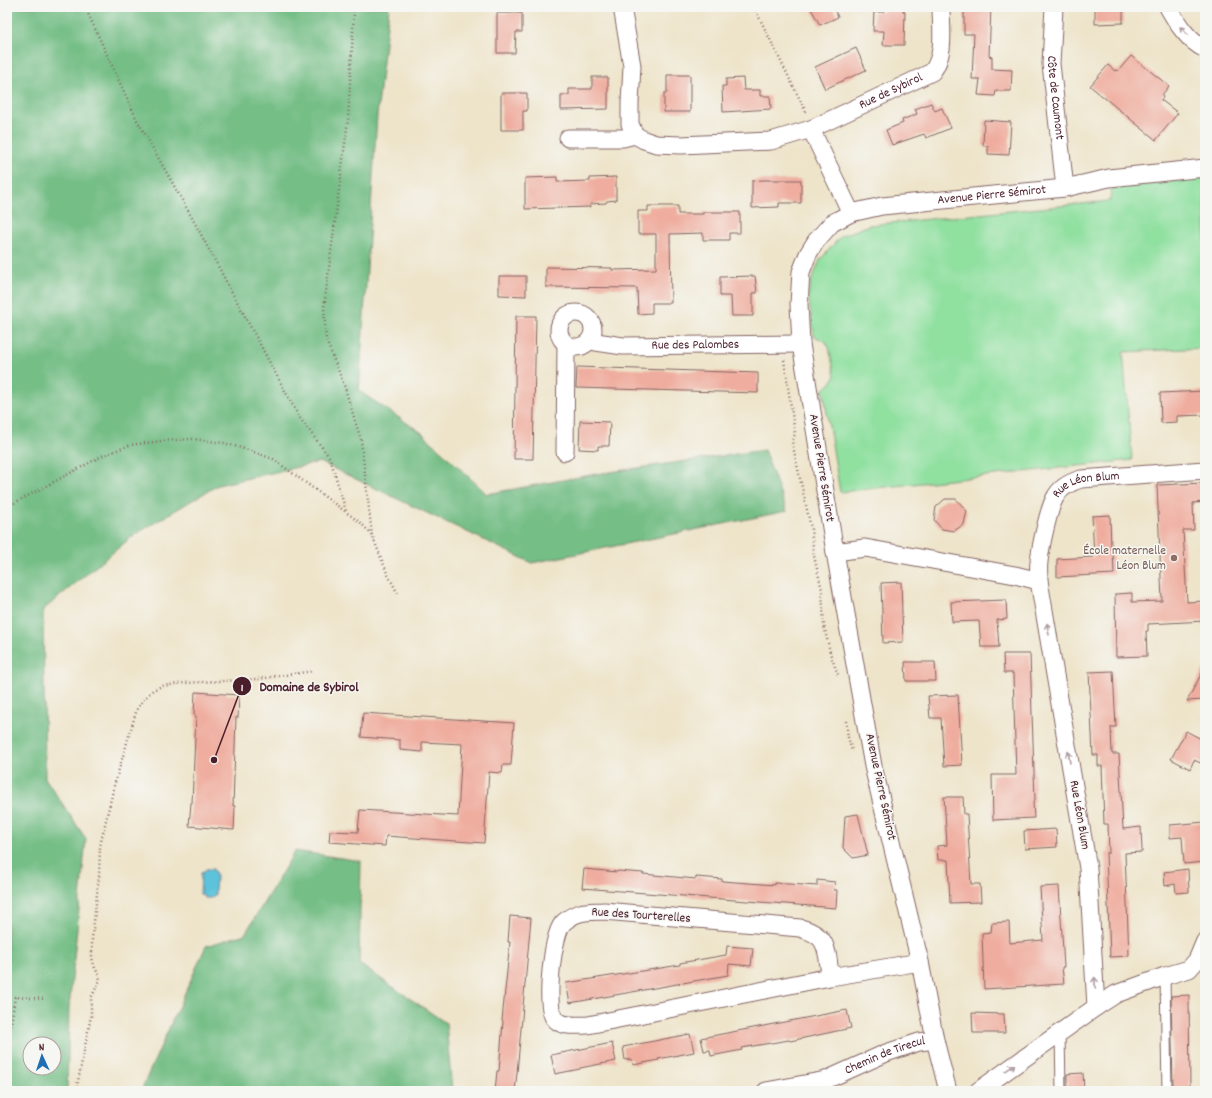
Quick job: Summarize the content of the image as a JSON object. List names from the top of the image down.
{
  "streets": {
    "street": [
      "Rue de Sybirol",
      "Côte de Caumont",
      "Avenue Pierre Sémirot",
      "Rue des Palombes",
      "Rue Léon Blum",
      "Rue des Tourterelles",
      "Chemin de Tirecul"
    ]
  },
  "crossings": [
    ["Côte de Caumont", "Avenue Pierre Sémirot"],
    ["Avenue Pierre Sémirot", "Rue des Palombes"],
    ["Avenue Pierre Sémirot", "Rue des Tourterelles"],
    ["Avenue Pierre Sémirot", "Chemin de Tirecul"]
  ],
  "one_way": ["Rue Léon Blum"],
  "places": ["École maternelle Léon Blum", "Domaine de Sybirol"],
  "north": "top"
}
